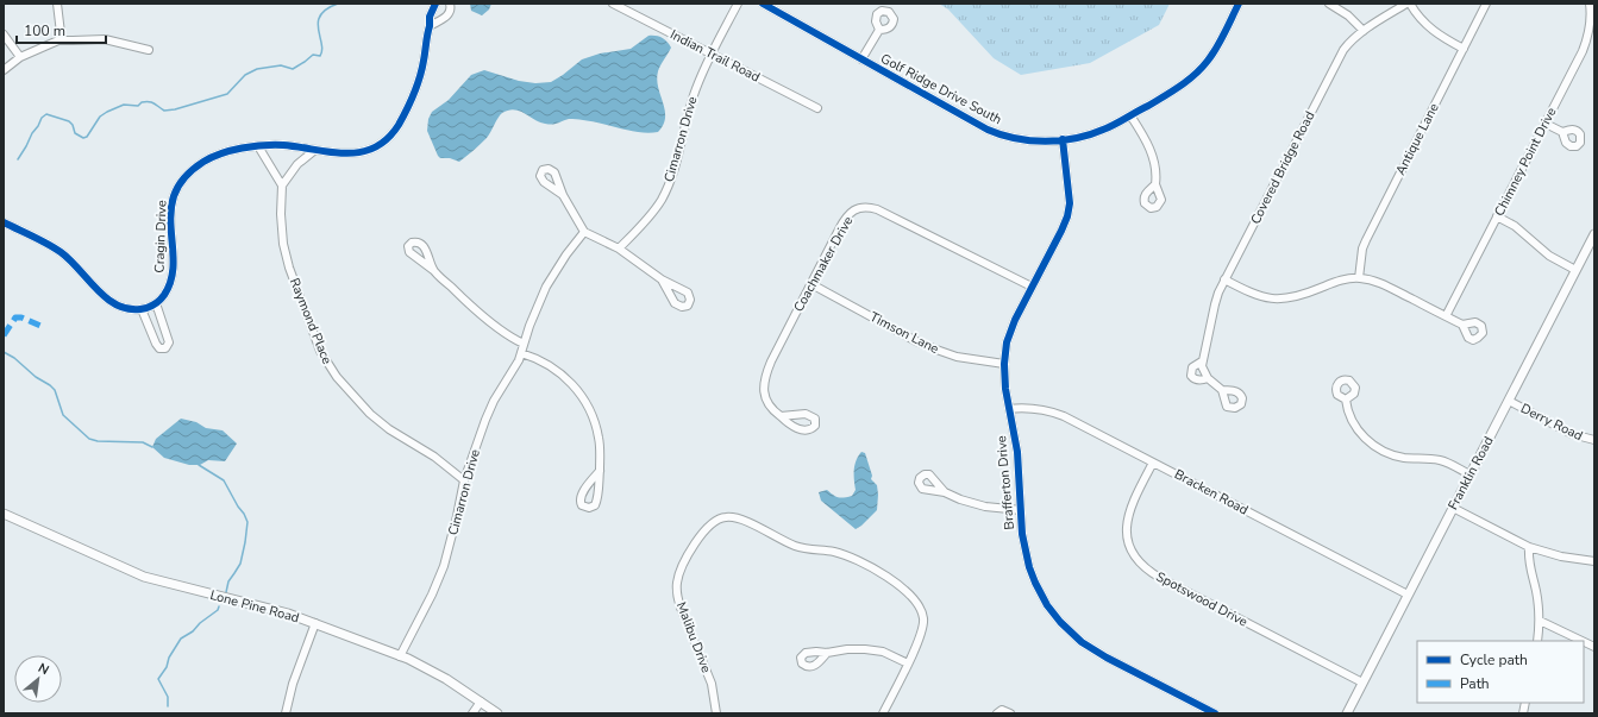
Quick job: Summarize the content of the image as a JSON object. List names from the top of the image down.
{
  "streets": {
    "street": [
      "Indian Trail Road",
      "Golf Ridge Drive South",
      "Cimarron Drive",
      "Antique Lane",
      "Chimney Point Drive",
      "Covered Bridge Road",
      "Cragin Drive",
      "Coachmaker Drive",
      "Raymond Place",
      "Timson Lane",
      "Derry Road",
      "Franklin Road",
      "Brafferton Drive",
      "Bracken Road",
      "Spotswood Drive",
      "Lone Pine Road",
      "Malibu Drive"
    ]
  },
  "crossings": [
    ["Indian Trail Road", "Cimarron Drive"],
    ["Golf Ridge Drive South", "Brafferton Drive"],
    ["Cimarron Drive", "Raymond Place"],
    ["Cimarron Drive", "Lone Pine Road"],
    ["Coachmaker Drive", "Timson Lane"],
    ["Coachmaker Drive", "Brafferton Drive"],
    ["Timson Lane", "Brafferton Drive"],
    ["Derry Road", "Franklin Road"],
    ["Franklin Road", "Bracken Road"],
    ["Franklin Road", "Spotswood Drive"],
    ["Brafferton Drive", "Bracken Road"],
    ["Bracken Road", "Spotswood Drive"]
  ],
  "legend": ["Cycle path", "Path"],
  "scale_bar": "100 m",
  "north": "top right"
}
